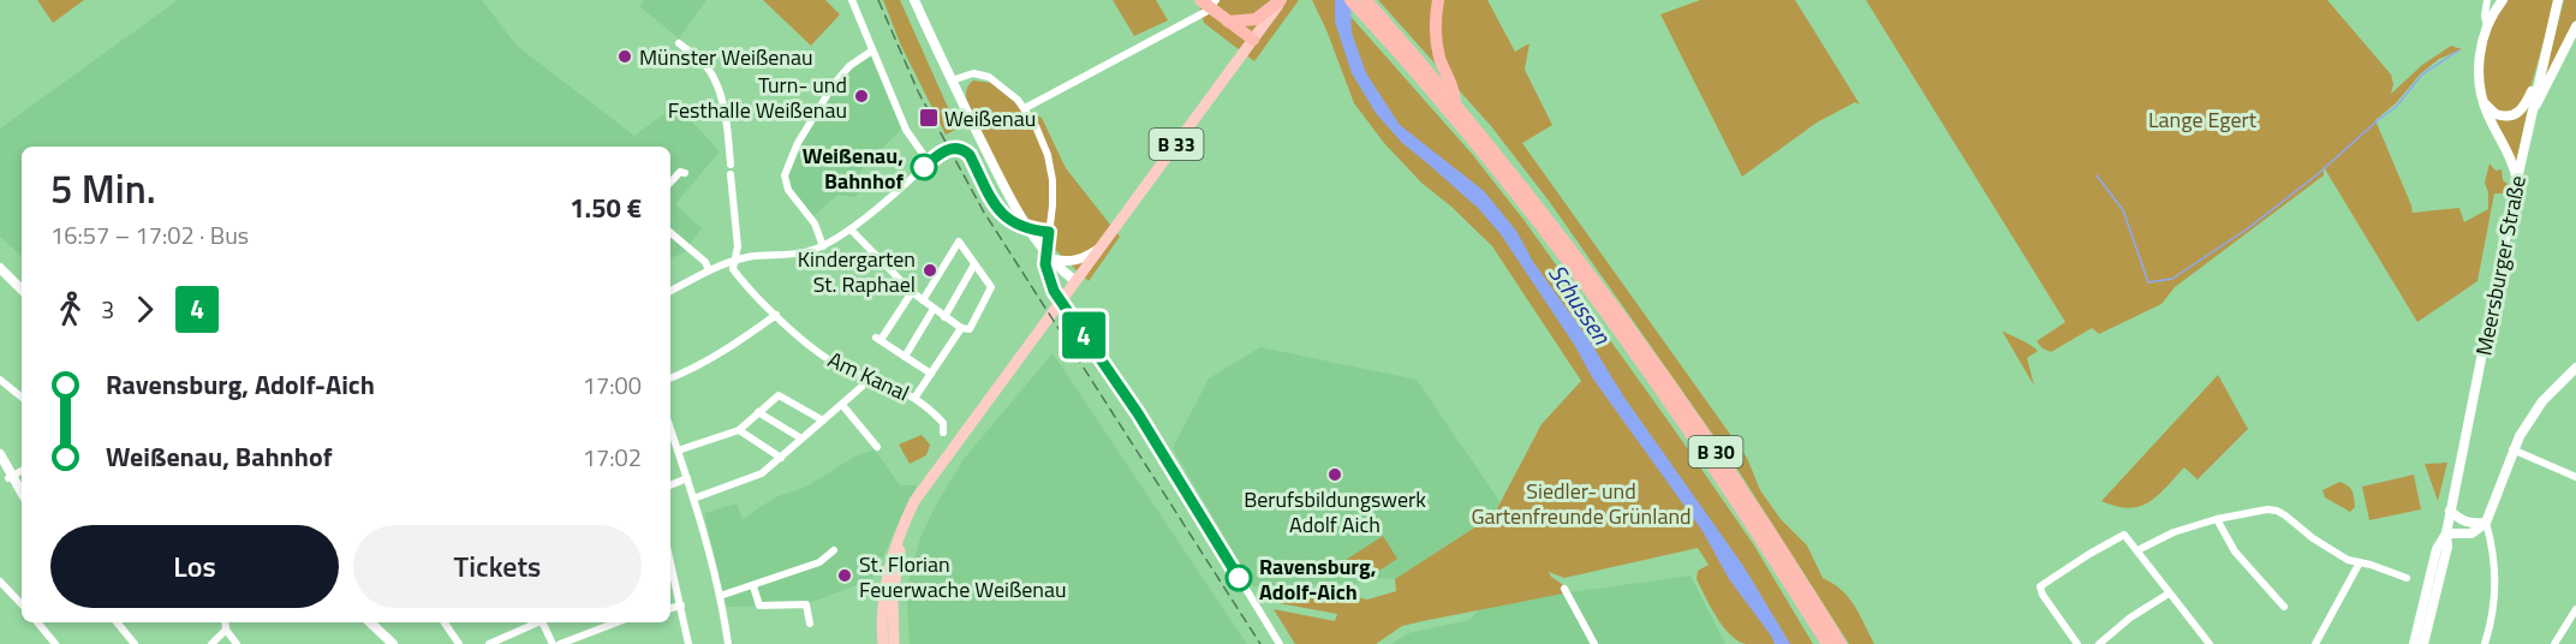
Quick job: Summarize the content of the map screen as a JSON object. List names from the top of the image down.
{
  "streets": {
    "highway": ["B 30"],
    "main road": ["B 33"],
    "street": ["Meersburger Straße", "Am Kanal"]
  },
  "water": ["Schussen"],
  "parks": ["Lange Egert", "Siedler- und Gartenfreunde Grünland"],
  "places": {
    "other": [
      "Münster Weißenau",
      "Turn- und Festhalle Weißenau",
      "Weißenau, Bahnhof",
      "Kindergarten St. Raphael",
      "Berufsbildungswerk Adolf Aich",
      "St. Florian Feuerwache Weißenau",
      "Ravensburg, Adolf-Aich"
    ],
    "transit": ["Weißenau"]
  },
  "lines": ["bus line 4"],
  "page": {
    "on_map": "4",
    "heading": ["5 Min.", "16:57 – 17:02 · Bus", "1.50 €"],
    "legs": ["3", "4"],
    "list": [
      {
        "name": "Ravensburg, Adolf-Aich",
        "value": "17:00"
      },
      {
        "name": "Weißenau, Bahnhof",
        "value": "17:02"
      }
    ],
    "buttons": ["Los", "Tickets"]
  }
}
